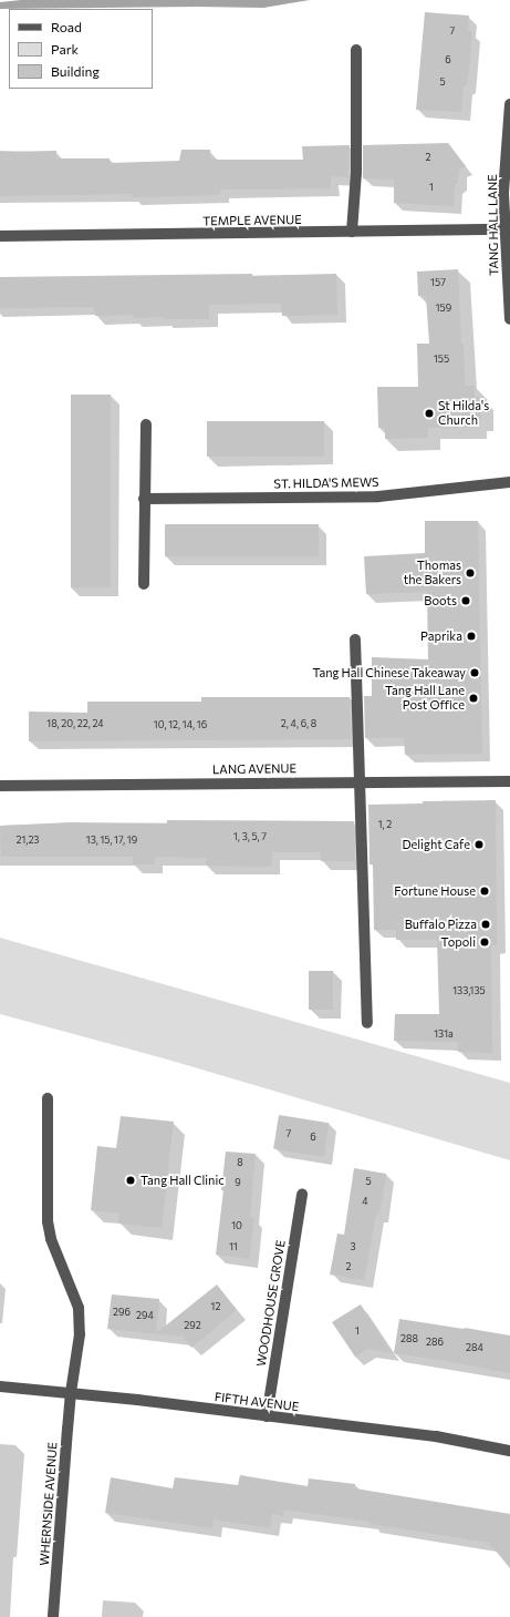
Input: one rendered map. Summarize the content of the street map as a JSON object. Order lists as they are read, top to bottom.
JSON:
{
  "streets": {
    "street": [
      "TEMPLE AVENUE",
      "TANG HALL LANE",
      "ST. HILDA'S MEWS",
      "LANG AVENUE",
      "WOODHOUSE GROVE",
      "FIFTH AVENUE",
      "WHERNSIDE AVENUE"
    ]
  },
  "crossings": [
    ["TEMPLE AVENUE", "TANG HALL LANE"],
    ["WOODHOUSE GROVE", "FIFTH AVENUE"],
    ["FIFTH AVENUE", "WHERNSIDE AVENUE"]
  ],
  "places": [
    "St Hilda's Church",
    "Thomas the Bakers",
    "Boots",
    "Paprika",
    "Tang Hall Chinese Takeaway",
    "Tang Hall Lane Post Office",
    "Delight Cafe",
    "Fortune House",
    "Buffalo Pizza",
    "Topoli",
    "Tang Hall Clinic"
  ],
  "house_numbers": [
    "7",
    "6",
    "5",
    "2",
    "1",
    "157",
    "159",
    "155",
    "18, 20, 22, 24",
    "2, 4, 6, 8",
    "10, 12, 14, 16",
    "1, 2",
    "1, 3, 5, 7",
    "21,23",
    "13, 15, 17, 19",
    "133,135",
    "131a",
    "7",
    "6",
    "8",
    "5",
    "9",
    "4",
    "10",
    "11",
    "3",
    "2",
    "12",
    "296",
    "294",
    "292",
    "1",
    "288",
    "286",
    "284"
  ],
  "legend": ["Road", "Park", "Building"]
}
